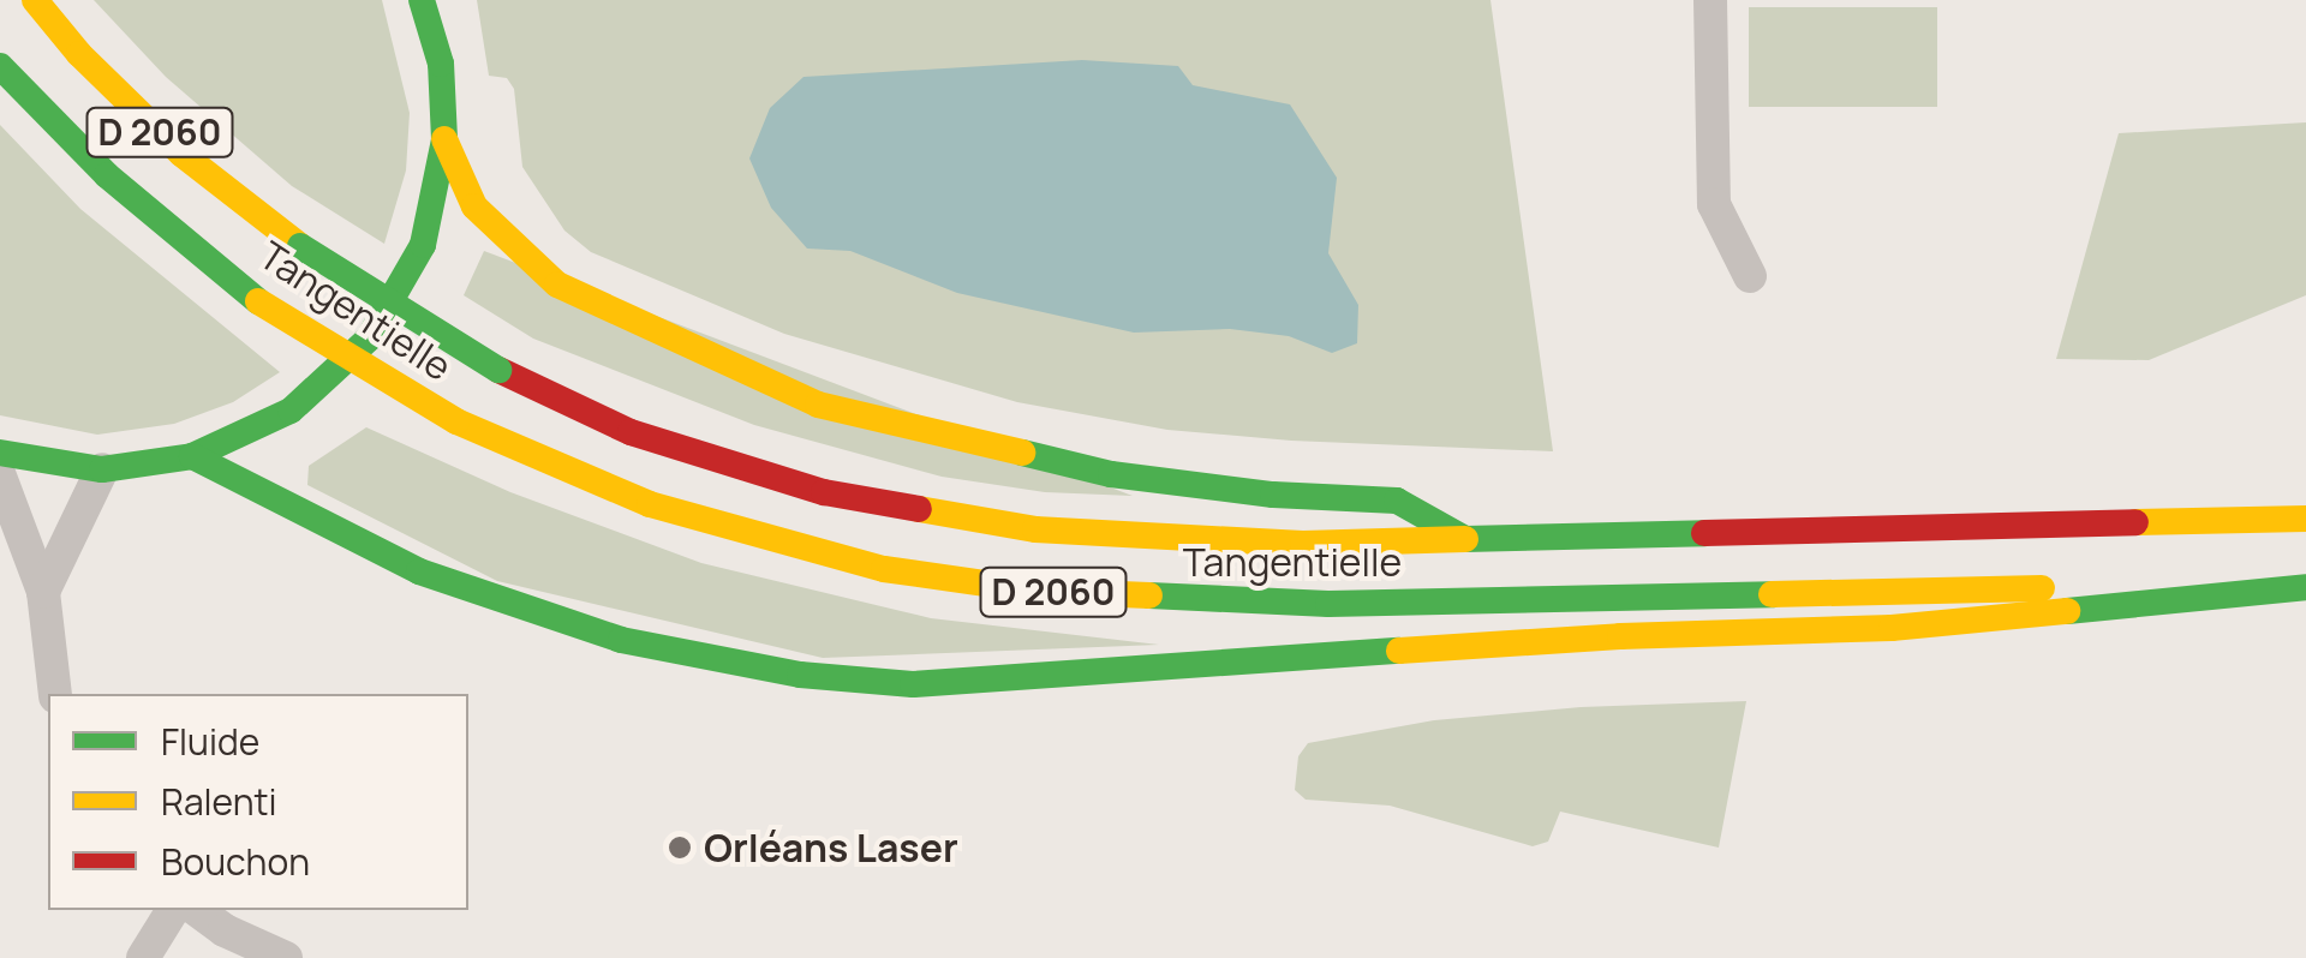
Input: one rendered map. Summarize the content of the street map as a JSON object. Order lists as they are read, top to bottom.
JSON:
{
  "streets": {
    "main road": ["D 2060", "Tangentielle"]
  },
  "places": ["Orléans Laser"],
  "legend": ["Fluide", "Ralenti", "Bouchon"]
}
